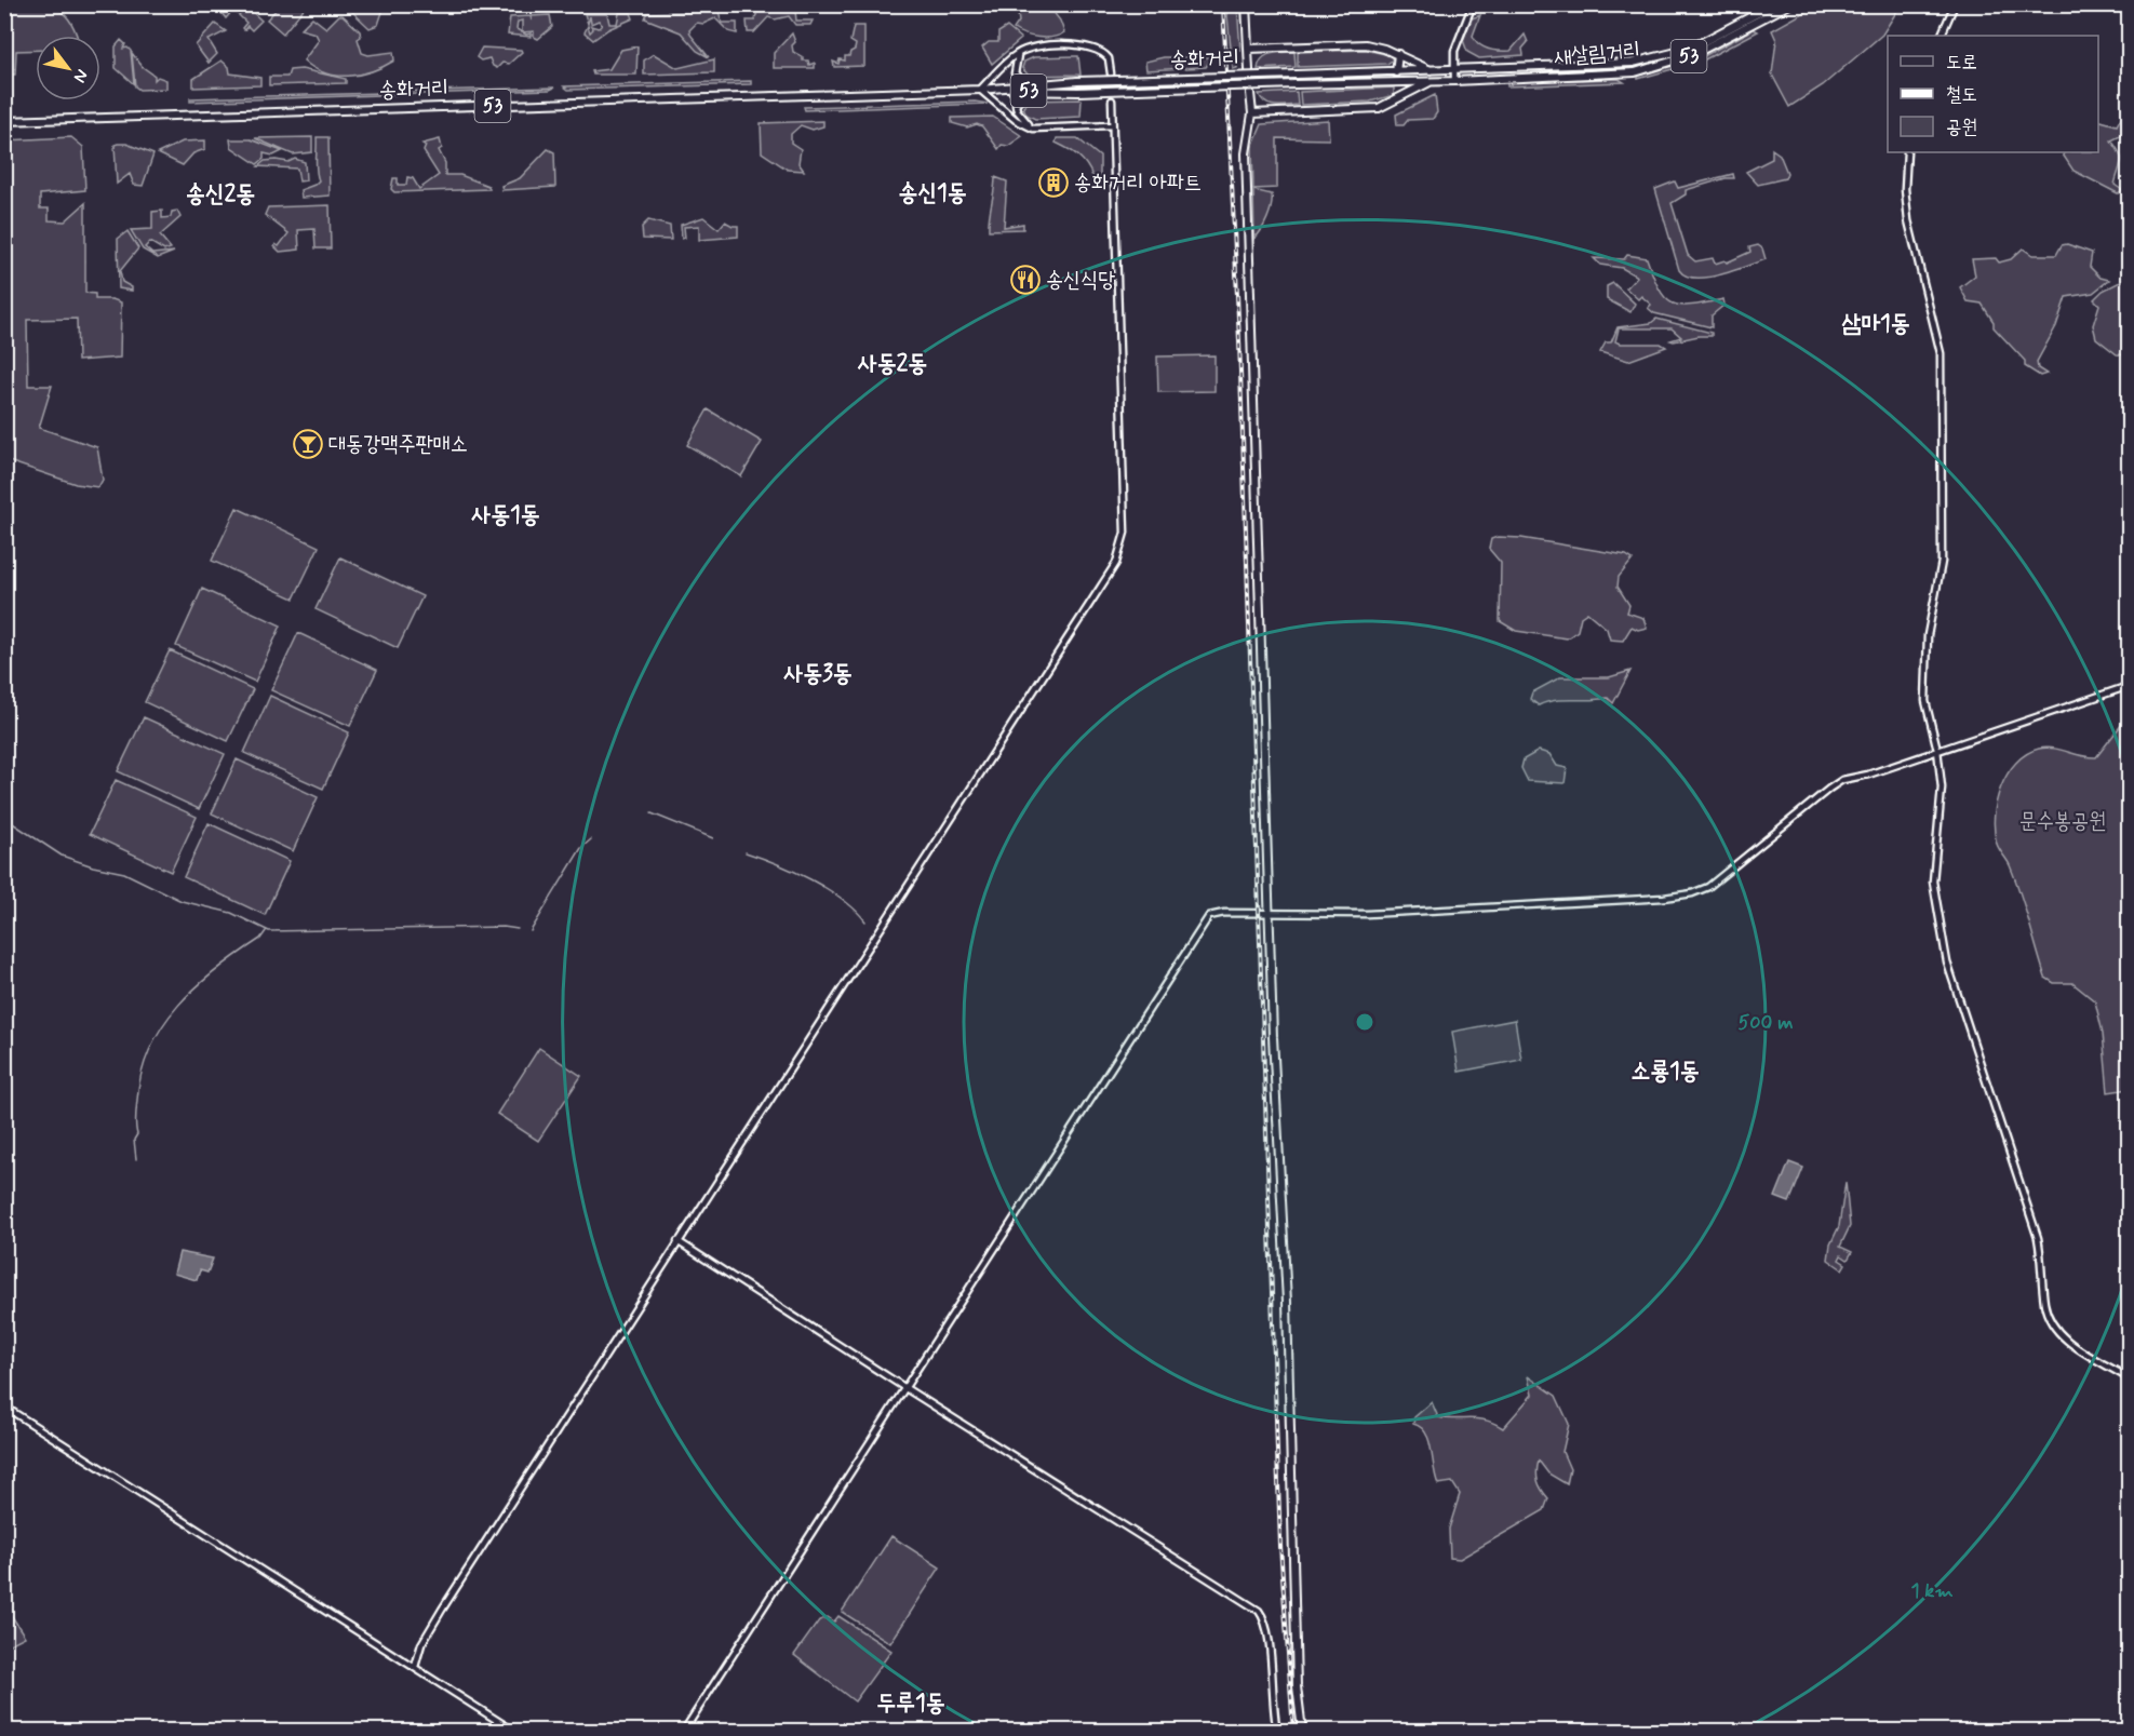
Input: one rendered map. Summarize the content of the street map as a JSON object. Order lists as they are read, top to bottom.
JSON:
{
  "streets": {
    "main road": ["새살림거리", "53", "송화거리"]
  },
  "crossings": [
    ["새살림거리", "송화거리"]
  ],
  "districts": [
    "송신1동",
    "송신2동",
    "삼마1동",
    "사동2동",
    "사동1동",
    "사동3동",
    "소룡1동",
    "두루1동"
  ],
  "parks": ["문수봉공원"],
  "places": {
    "building": ["송화거리 아파트"],
    "restaurant": ["송신식당"],
    "bar": ["대동강맥주판매소"]
  },
  "legend": ["도로", "철도", "공원"],
  "north": "bottom right",
  "rings": ["500 m", "1 km"]
}
